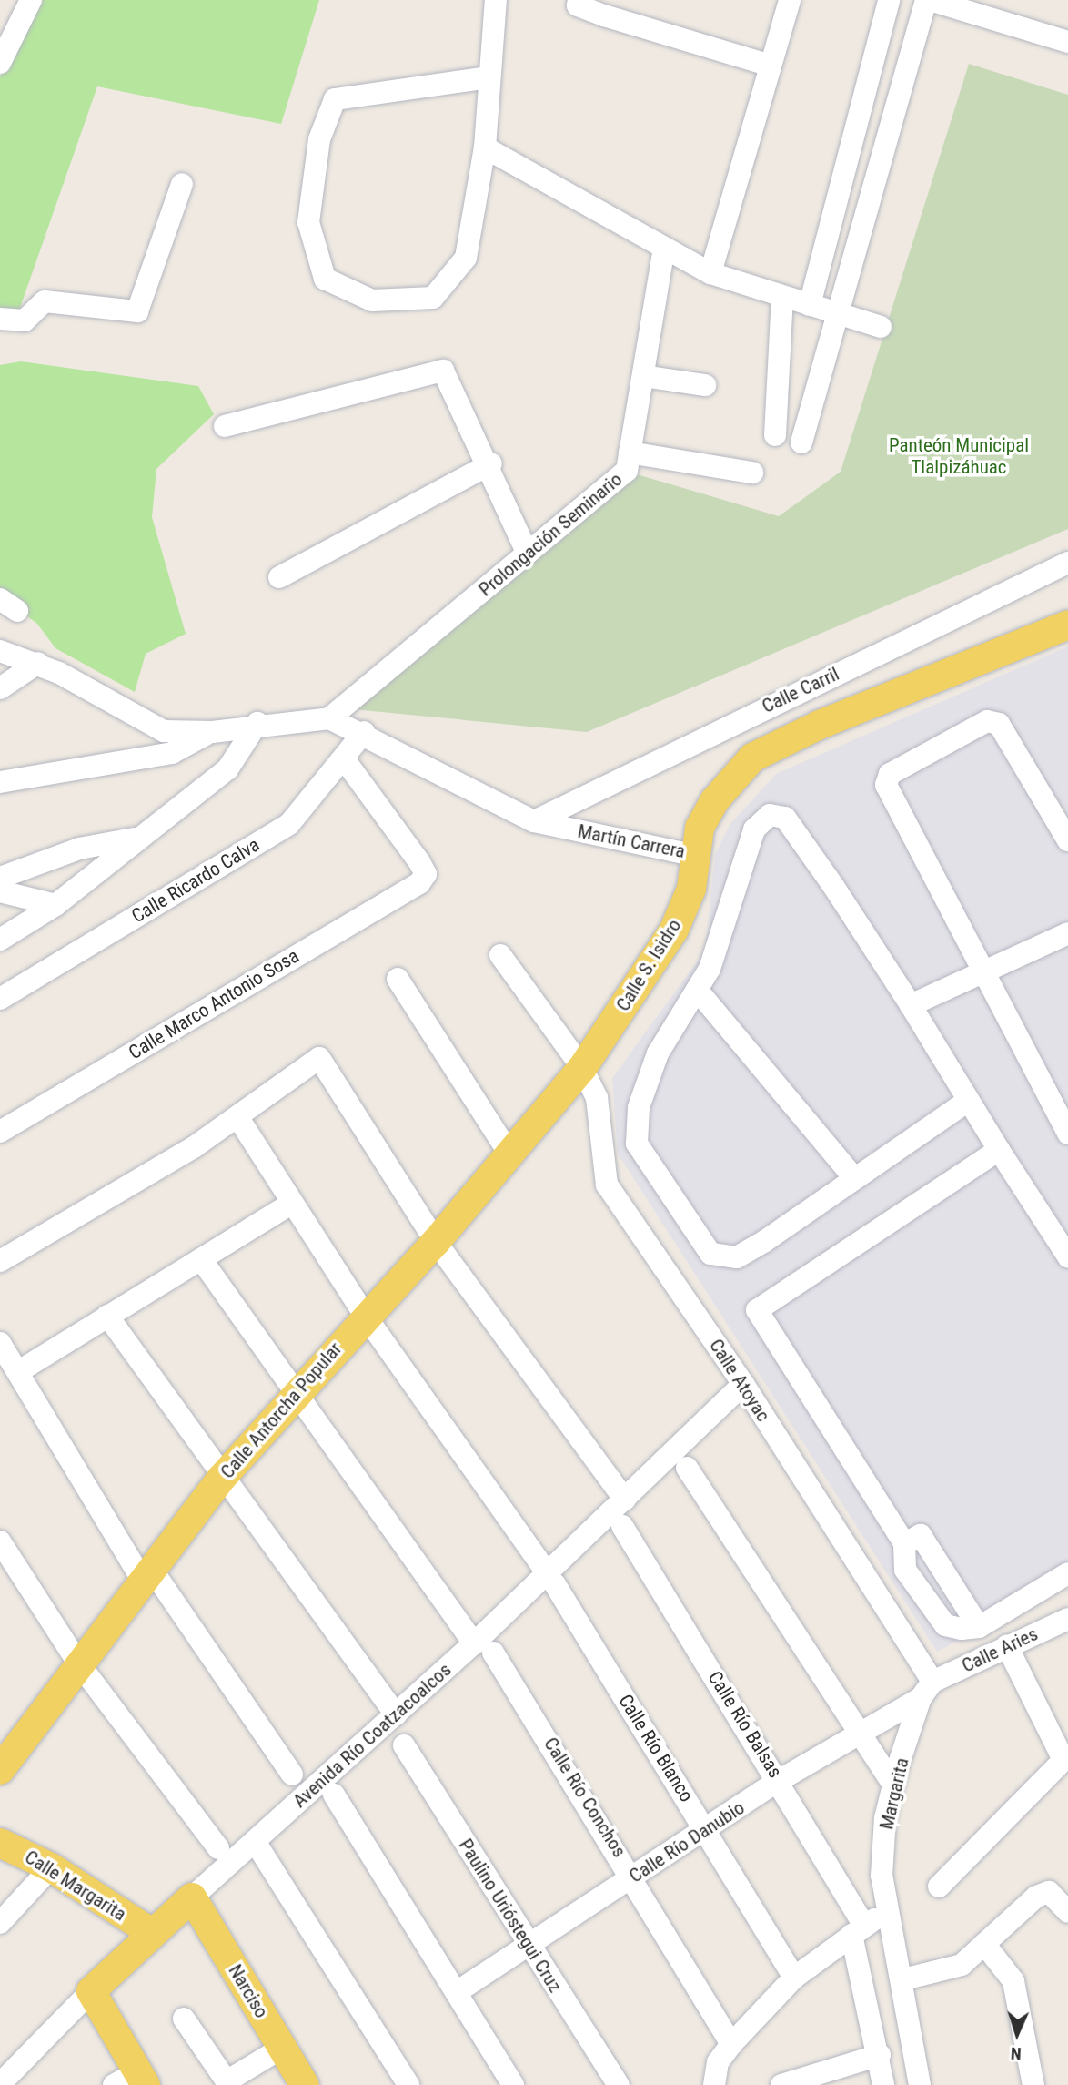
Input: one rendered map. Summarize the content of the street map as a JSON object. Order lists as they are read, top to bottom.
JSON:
{
  "streets": {
    "main road": [
      "Martín Carrera",
      "Calle S. Isidro",
      "Calle Antorcha Popular",
      "Avenida Río Coatzacoalcos",
      "Calle Margarita",
      "Narciso"
    ],
    "street": [
      "Prolongación Seminario",
      "Calle Carril",
      "Calle Ricardo Calva",
      "Calle Marco Antonio Sosa",
      "Calle Atoyac",
      "Calle Aries",
      "Calle Río Balsas",
      "Calle Río Blanco",
      "Margarita",
      "Calle Río Conchos",
      "Calle Río Danubio",
      "Paulino Urióstegui Cruz"
    ]
  },
  "crossings": [
    ["Prolongación Seminario", "Martín Carrera"],
    ["Calle Carril", "Martín Carrera"],
    ["Martín Carrera", "Calle Ricardo Calva"],
    ["Martín Carrera", "Calle S. Isidro"],
    ["Calle Ricardo Calva", "Calle Marco Antonio Sosa"],
    ["Calle S. Isidro", "Calle Atoyac"],
    ["Calle S. Isidro", "Calle Antorcha Popular"],
    ["Calle Atoyac", "Calle Antorcha Popular"],
    ["Calle Atoyac", "Calle Aries"],
    ["Calle Atoyac", "Avenida Río Coatzacoalcos"],
    ["Calle Atoyac", "Margarita"],
    ["Calle Atoyac", "Calle Río Danubio"],
    ["Calle Antorcha Popular", "Calle Río Blanco"],
    ["Calle Antorcha Popular", "Calle Río Conchos"],
    ["Calle Aries", "Margarita"],
    ["Calle Aries", "Calle Río Danubio"],
    ["Calle Río Balsas", "Calle Río Danubio"],
    ["Avenida Río Coatzacoalcos", "Calle Río Blanco"],
    ["Avenida Río Coatzacoalcos", "Calle Río Conchos"],
    ["Avenida Río Coatzacoalcos", "Calle Margarita"],
    ["Avenida Río Coatzacoalcos", "Narciso"],
    ["Calle Río Blanco", "Calle Río Danubio"],
    ["Margarita", "Calle Río Danubio"],
    ["Calle Río Conchos", "Calle Río Danubio"],
    ["Calle Río Danubio", "Paulino Urióstegui Cruz"]
  ],
  "parks": ["Panteón Municipal Tlalpizáhuac"],
  "north": "bottom"
}
